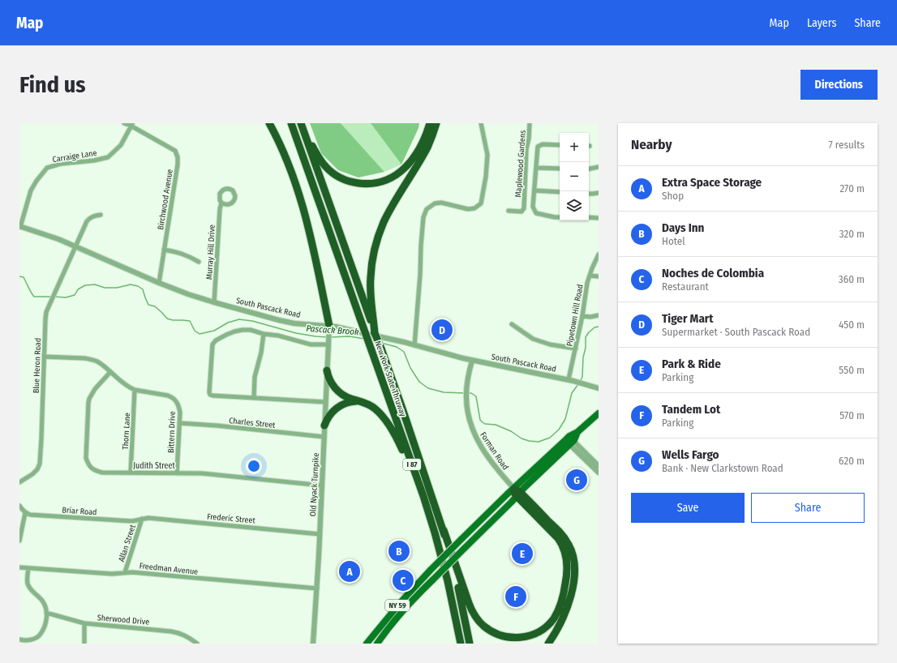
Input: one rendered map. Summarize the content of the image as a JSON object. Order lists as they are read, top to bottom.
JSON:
{
  "streets": {
    "highway": ["New York State Thruway", "I 87"],
    "main road": ["NY 59"],
    "street": [
      "Carraige Lane",
      "Maplewood Gardens",
      "Birchwood Avenue",
      "Murray Hill Drive",
      "South Pascack Road",
      "Pipetown Hill Road",
      "Blue Heron Road",
      "Charles Street",
      "Thorn Lane",
      "Bittern Drive",
      "Forman Road",
      "Judith Street",
      "Old Nyack Turnpike",
      "Briar Road",
      "Frederic Street",
      "Allan Street",
      "Freedman Avenue",
      "Sherwood Drive"
    ]
  },
  "crossings": [
    ["Carraige Lane", "Birchwood Avenue"],
    ["Carraige Lane", "South Pascack Road"],
    ["Birchwood Avenue", "South Pascack Road"],
    ["Murray Hill Drive", "South Pascack Road"],
    ["South Pascack Road", "Pipetown Hill Road"],
    ["South Pascack Road", "Blue Heron Road"],
    ["South Pascack Road", "Forman Road"],
    ["South Pascack Road", "Old Nyack Turnpike"],
    ["Blue Heron Road", "Bittern Drive"],
    ["Charles Street", "Bittern Drive"],
    ["Charles Street", "Old Nyack Turnpike"],
    ["Thorn Lane", "Bittern Drive"],
    ["Thorn Lane", "Judith Street"],
    ["Bittern Drive", "Judith Street"],
    ["Forman Road", "NY 59"],
    ["Judith Street", "Old Nyack Turnpike"],
    ["Old Nyack Turnpike", "Frederic Street"],
    ["Old Nyack Turnpike", "Freedman Avenue"],
    ["Briar Road", "Frederic Street"],
    ["Briar Road", "Allan Street"],
    ["Frederic Street", "Allan Street"],
    ["Allan Street", "Freedman Avenue"]
  ],
  "water": ["Pascack Brook"],
  "page": {
    "header": "Map",
    "nav": ["Map", "Layers", "Share"],
    "buttons": [
      "Directions",
      ["Save", "Share"]
    ],
    "title": "Find us",
    "heading": ["Nearby", "7 results"],
    "map_buttons": ["+", "−"],
    "list": [
      {
        "mark": "A",
        "name": "Extra Space Storage",
        "note": "Shop",
        "value": "270 m"
      },
      {
        "mark": "B",
        "name": "Days Inn",
        "note": "Hotel",
        "value": "320 m"
      },
      {
        "mark": "C",
        "name": "Noches de Colombia",
        "note": "Restaurant",
        "value": "360 m"
      },
      {
        "mark": "D",
        "name": "Tiger Mart",
        "note": "Supermarket · South Pascack Road",
        "value": "450 m"
      },
      {
        "mark": "E",
        "name": "Park & Ride",
        "note": "Parking",
        "value": "550 m"
      },
      {
        "mark": "F",
        "name": "Tandem Lot",
        "note": "Parking",
        "value": "570 m"
      },
      {
        "mark": "G",
        "name": "Wells Fargo",
        "note": "Bank · New Clarkstown Road",
        "value": "620 m"
      }
    ],
    "pins": [
      "D",
      "G",
      "B",
      "E",
      "A",
      "C",
      "F"
    ]
  }
}
